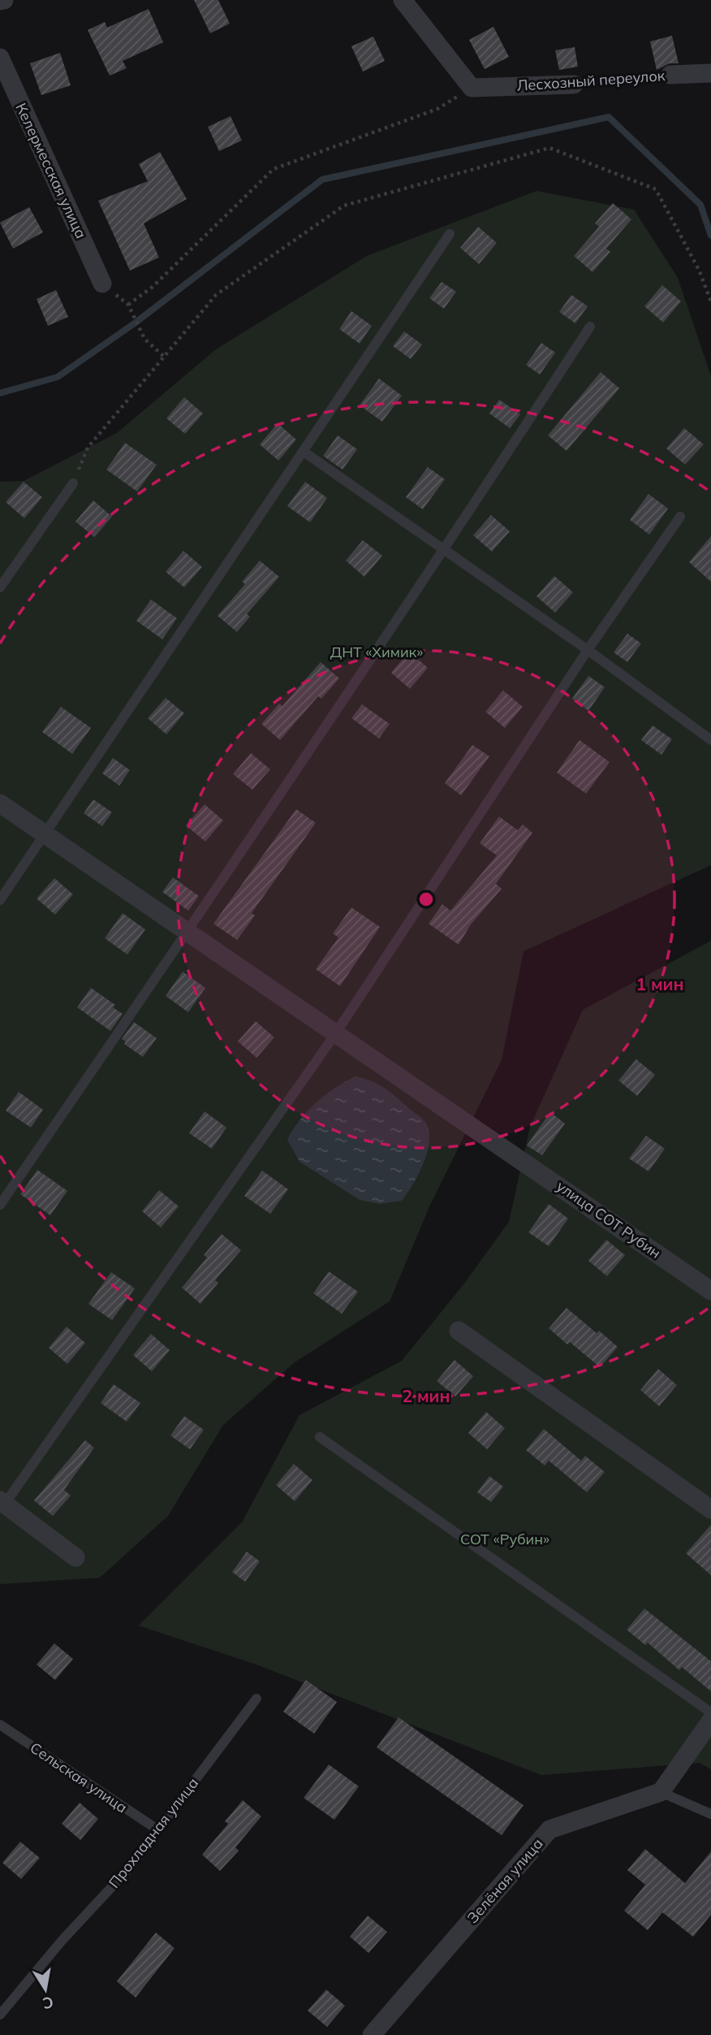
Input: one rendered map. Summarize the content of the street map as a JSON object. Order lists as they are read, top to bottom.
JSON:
{
  "streets": {
    "street": [
      "Лесхозный переулок",
      "Келермесская улица",
      "улица СОТ Рубин",
      "Зелёная улица"
    ],
    "lane": ["Сельская улица", "Прохладная улица"]
  },
  "crossings": [
    ["Сельская улица", "Прохладная улица"]
  ],
  "parks": ["ДНТ «Химик»", "СОТ «Рубин»"],
  "north": "bottom",
  "rings": ["1 мин", "2 мин"]
}
